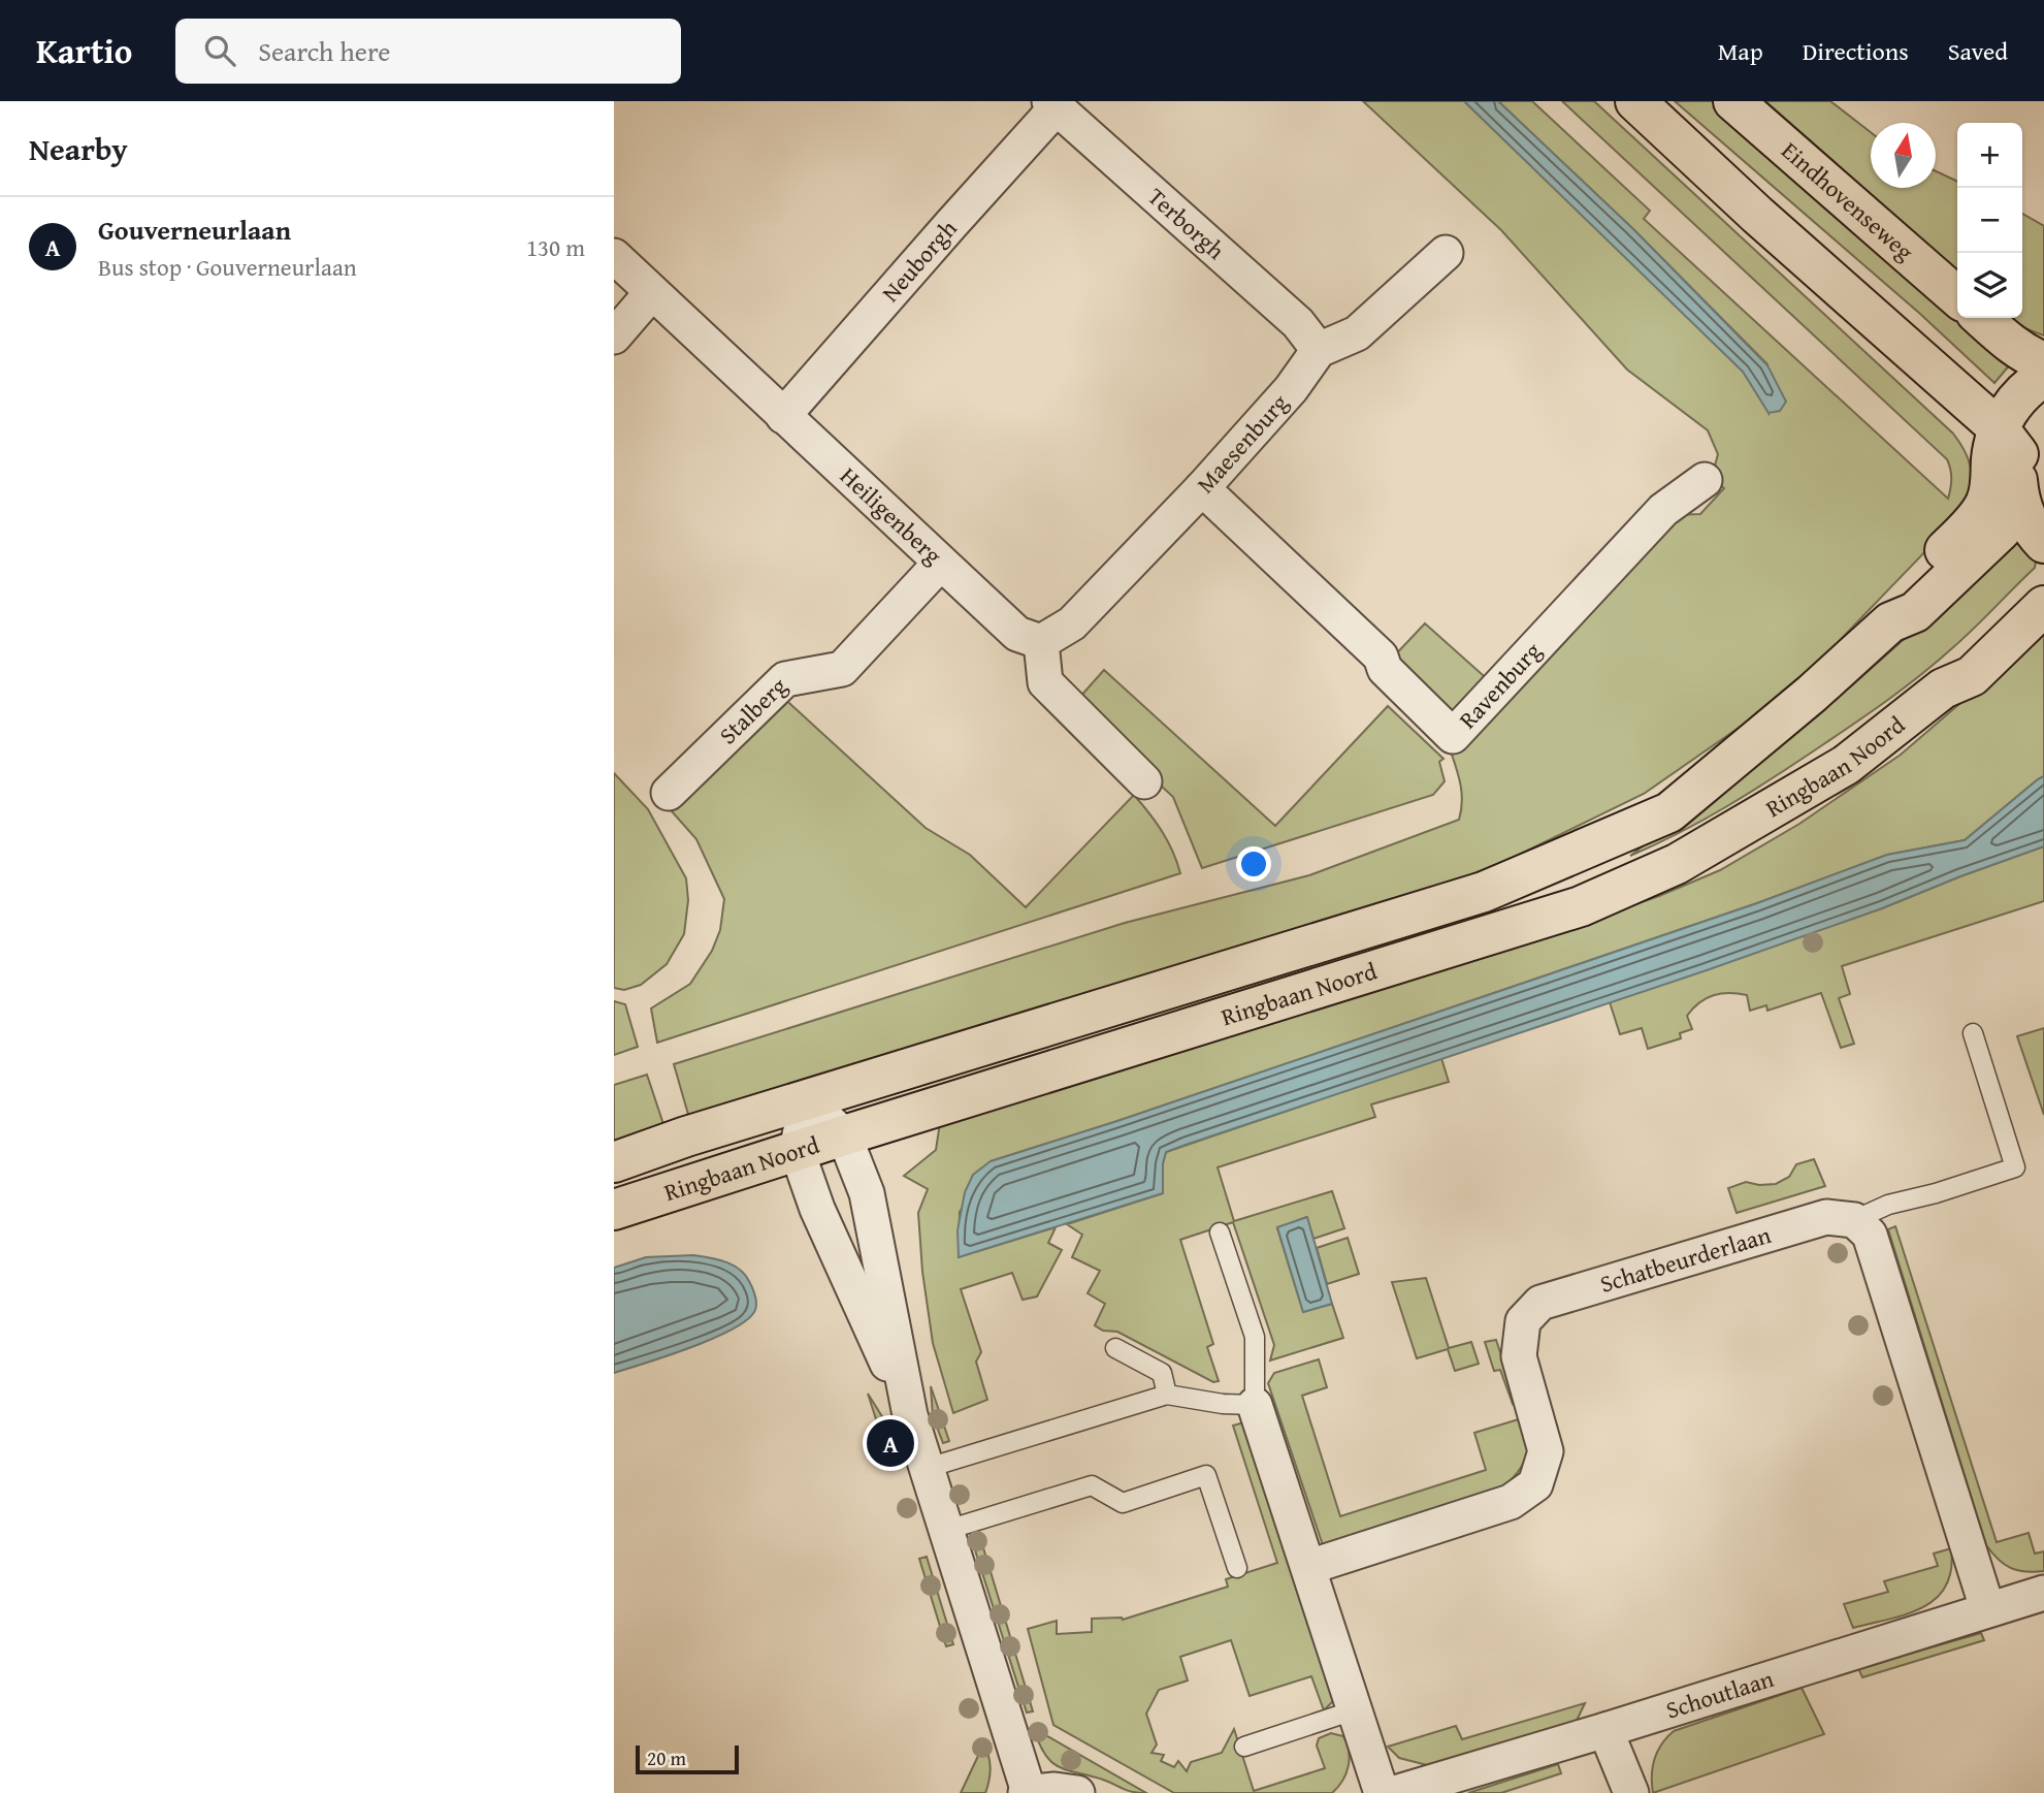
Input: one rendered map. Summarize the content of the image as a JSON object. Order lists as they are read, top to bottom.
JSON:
{
  "streets": {
    "main road": ["Eindhovenseweg", "Ringbaan Noord"],
    "street": [
      "Terborgh",
      "Neuborgh",
      "Maesenburg",
      "Heiligenberg",
      "Ravenburg",
      "Stalberg",
      "Schatbeurderlaan",
      "Schoutlaan"
    ]
  },
  "crossings": [
    ["Terborgh", "Neuborgh"],
    ["Terborgh", "Maesenburg"],
    ["Neuborgh", "Heiligenberg"],
    ["Maesenburg", "Heiligenberg"],
    ["Maesenburg", "Ravenburg"],
    ["Heiligenberg", "Stalberg"]
  ],
  "scale_bar": "20 m",
  "north": "top",
  "page": {
    "header": "Kartio",
    "search": "Search here",
    "nav": ["Map", "Directions", "Saved"],
    "heading": "Nearby",
    "map_buttons": ["+", "−"],
    "list": [
      {
        "mark": "A",
        "name": "Gouverneurlaan",
        "note": "Bus stop · Gouverneurlaan",
        "value": "130 m"
      }
    ],
    "pins": "A",
    "scale": "20 m"
  }
}
